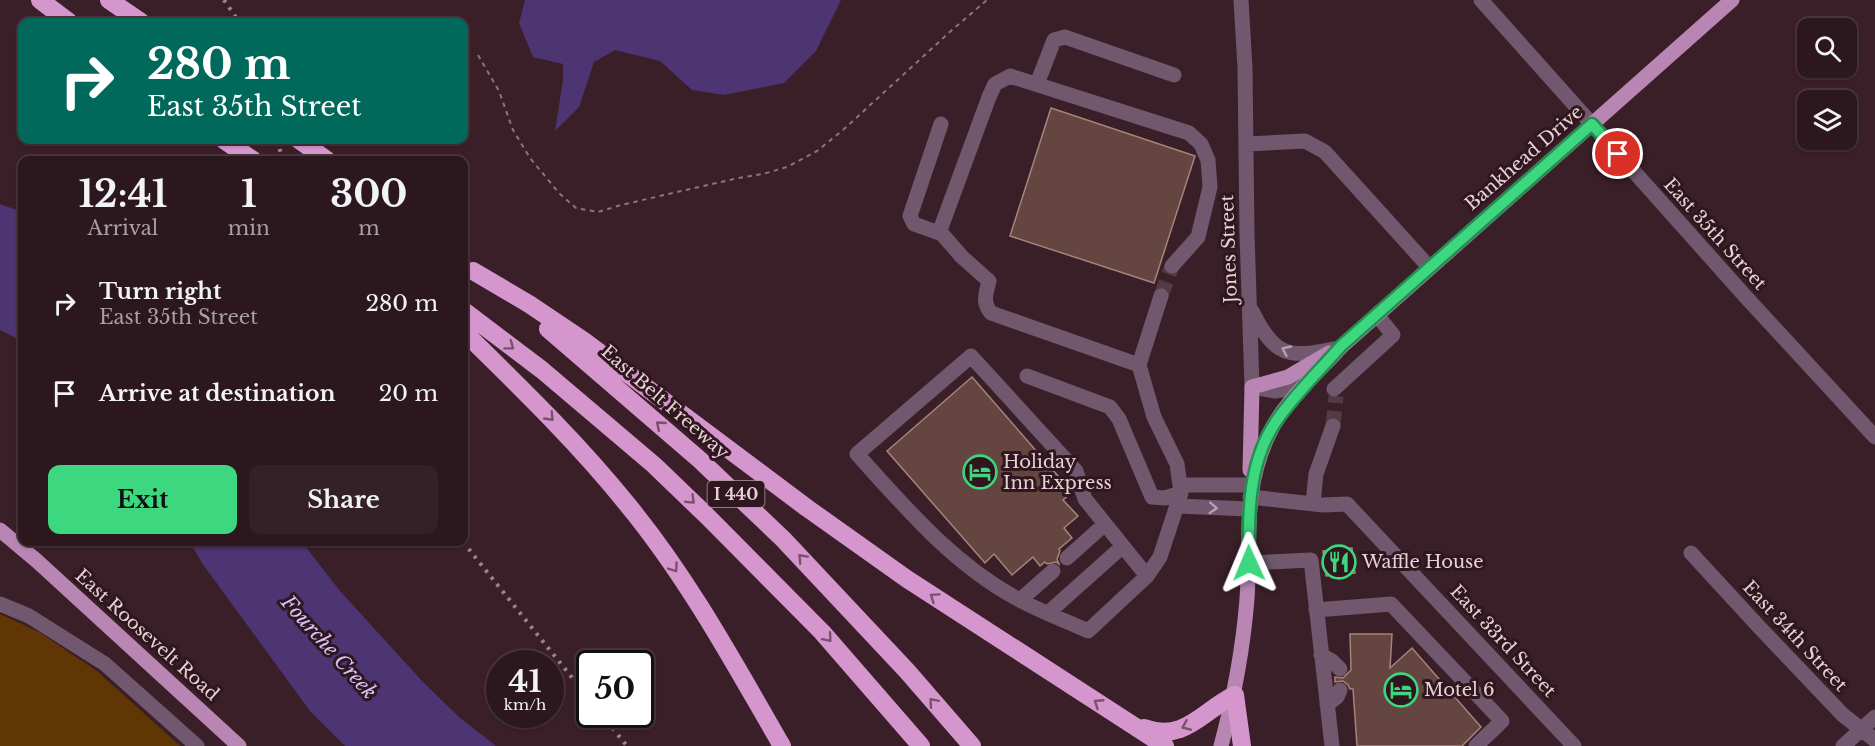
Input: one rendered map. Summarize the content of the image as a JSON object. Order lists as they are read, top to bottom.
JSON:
{
  "streets": {
    "highway": ["East Belt Freeway", "I 440"],
    "main road": ["Bankhead Drive", "Jones Street", "East Roosevelt Road"],
    "street": ["East 35th Street", "East 34th Street", "East 33rd Street"]
  },
  "crossings": [
    ["Bankhead Drive", "East 35th Street"],
    ["Bankhead Drive", "Jones Street"],
    ["Bankhead Drive", "East 33rd Street"],
    ["Jones Street", "East 33rd Street"]
  ],
  "water": ["Fourche Creek"],
  "places": {
    "hotel": ["Holiday Inn Express", "Motel 6"],
    "restaurant": ["Waffle House"]
  },
  "page": {
    "turn": ["280 m", "East 35th Street"],
    "eta": [
      "12:41",
      "Arrival",
      "1",
      "min",
      "300",
      "m"
    ],
    "list": [
      {
        "name": "Turn right",
        "note": "East 35th Street",
        "value": "280 m"
      },
      {
        "name": "Arrive at destination",
        "value": "20 m"
      }
    ],
    "buttons": ["Exit", "Share"],
    "speed": "41 km/h",
    "limit": "50"
  }
}
